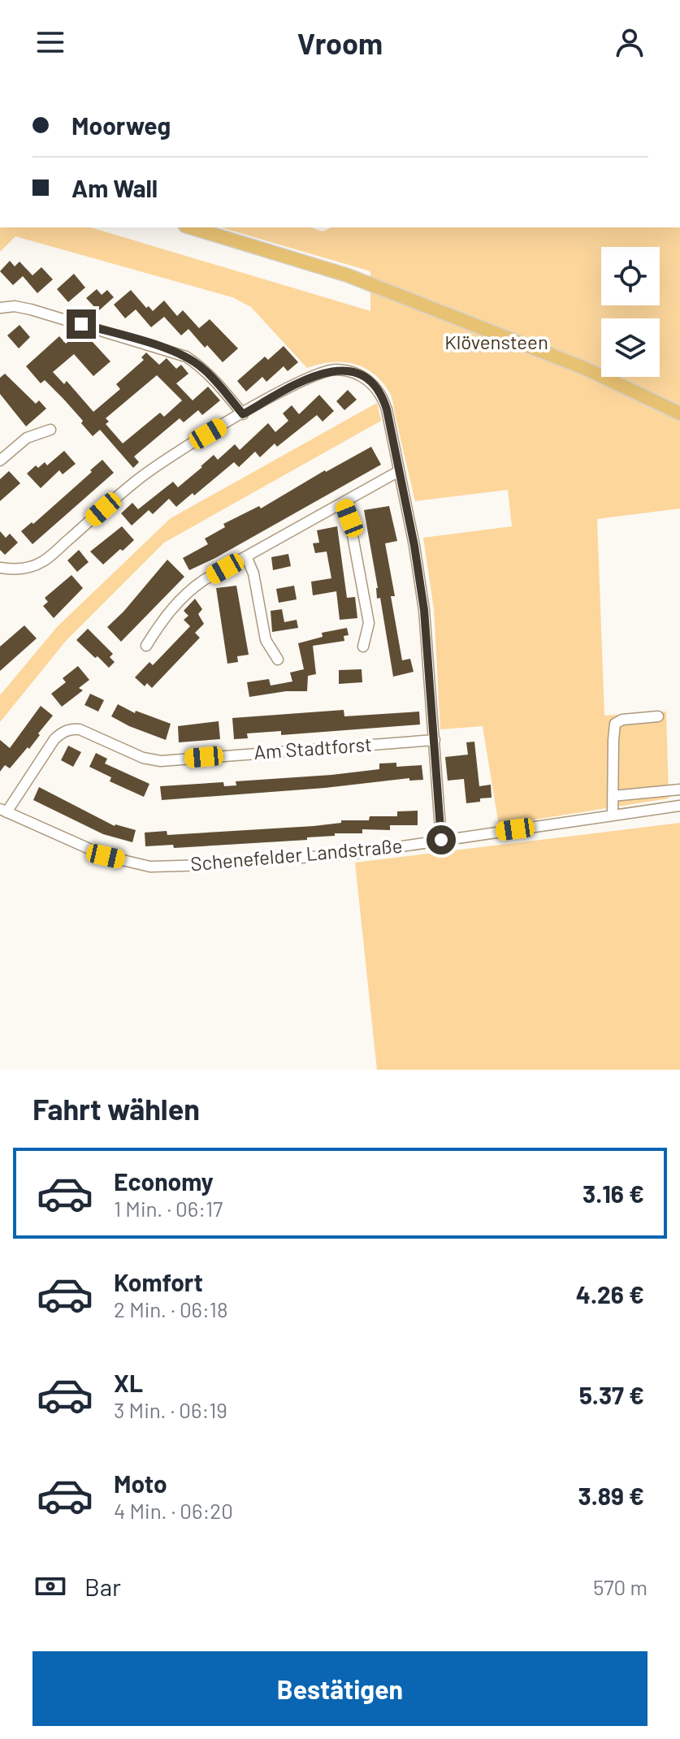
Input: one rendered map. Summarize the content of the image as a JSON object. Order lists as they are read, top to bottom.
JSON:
{
  "streets": {
    "street": ["Am Stadtforst", "Schenefelder Landstraße"]
  },
  "crossings": [
    ["Am Stadtforst", "Schenefelder Landstraße"]
  ],
  "parks": ["Klövensteen"],
  "page": {
    "header": "Vroom",
    "banner": ["Moorweg", "Am Wall"],
    "heading": "Fahrt wählen",
    "list": [
      {
        "name": "Economy",
        "note": "1 Min. · 06:17",
        "value": "3.16 €"
      },
      {
        "name": "Komfort",
        "note": "2 Min. · 06:18",
        "value": "4.26 €"
      },
      {
        "name": "XL",
        "note": "3 Min. · 06:19",
        "value": "5.37 €"
      },
      {
        "name": "Moto",
        "note": "4 Min. · 06:20",
        "value": "3.89 €"
      }
    ],
    "pay": ["Bar", "570 m"],
    "buttons": "Bestätigen"
  }
}
